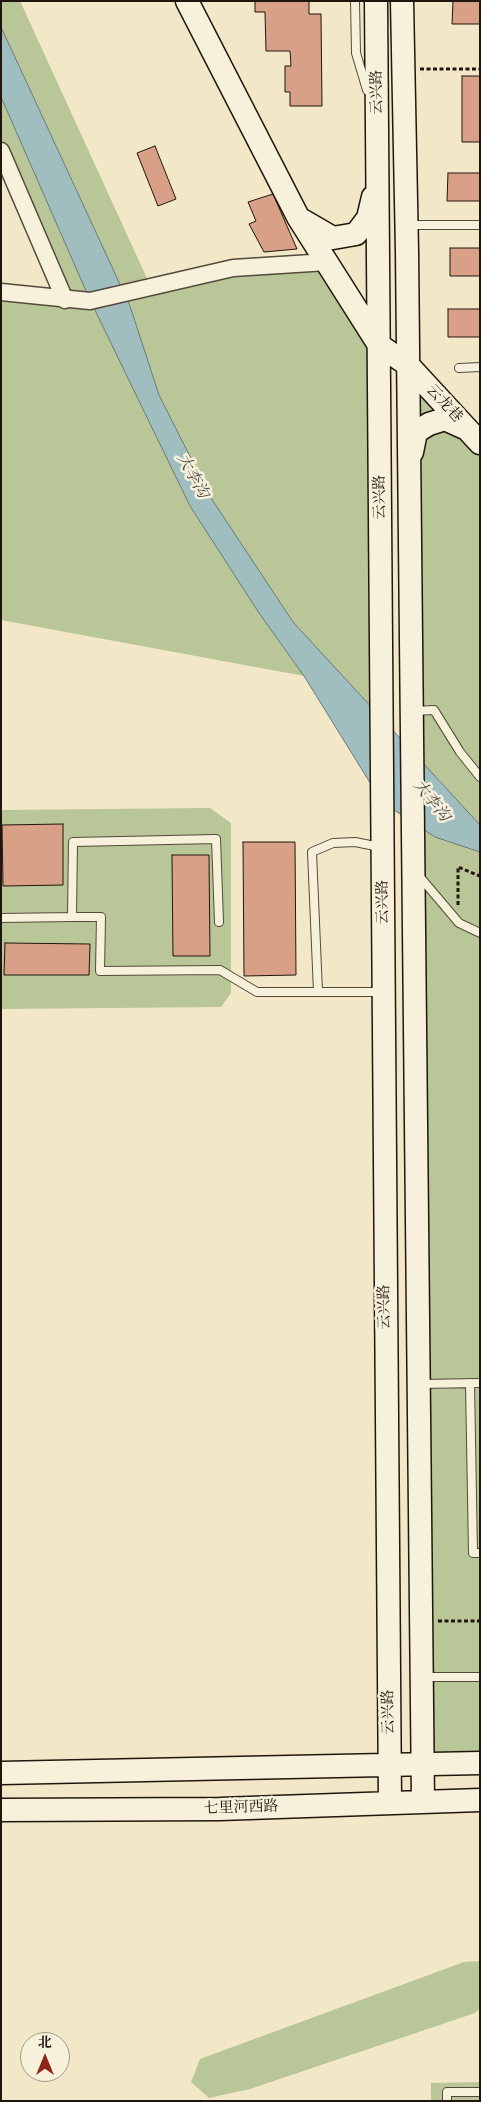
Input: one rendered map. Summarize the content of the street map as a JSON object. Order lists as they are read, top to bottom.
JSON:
{
  "streets": {
    "street": ["云兴路", "云龙巷", "七里河西路"]
  },
  "crossings": [
    ["云兴路", "云龙巷"],
    ["云兴路", "七里河西路"]
  ],
  "water": ["大李沟"],
  "north": "top"
}
